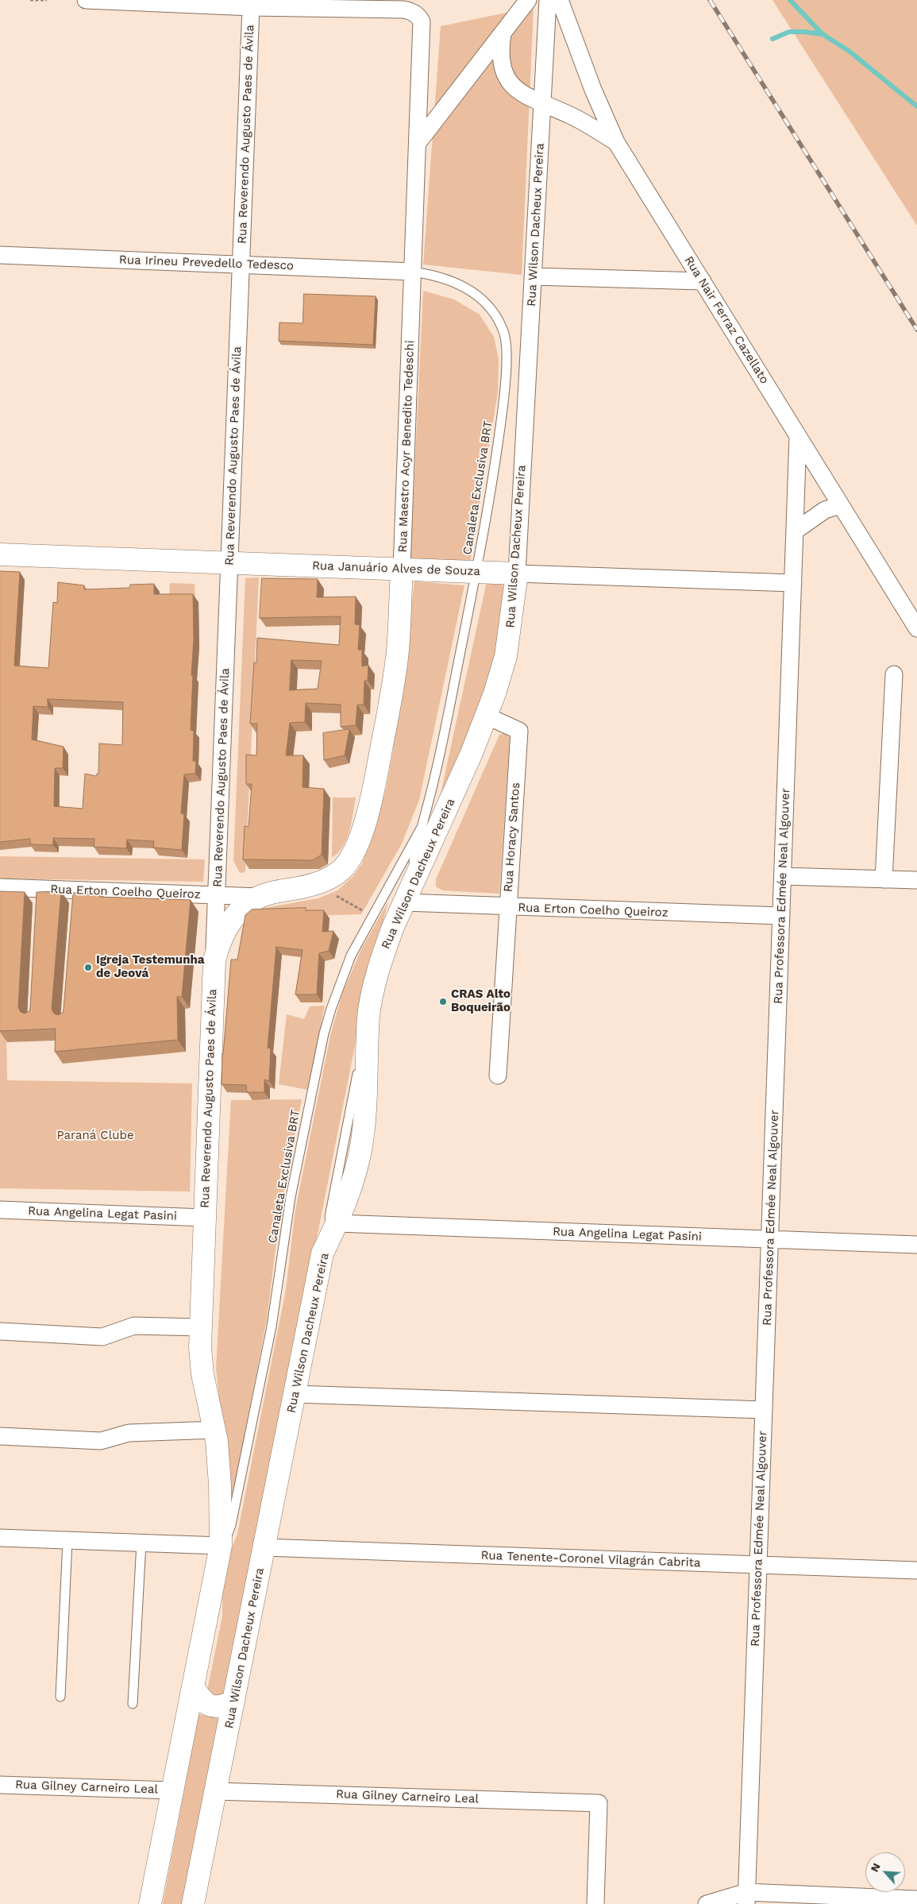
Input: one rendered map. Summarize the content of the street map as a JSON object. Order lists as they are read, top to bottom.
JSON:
{
  "streets": {
    "main road": [
      "Rua Reverendo Augusto Paes de Ávila",
      "Rua Wilson Dacheux Pereira",
      "Rua Maestro Acyr Benedito Tedeschi",
      "Rua Januário Alves de Souza",
      "Rua Erton Coelho Queiroz"
    ],
    "street": [
      "Rua Irineu Prevedello Tedesco",
      "Rua Nair Ferraz Cazellato",
      "Rua Horacy Santos",
      "Rua Professora Edmée Neal Algouver",
      "Rua Angelina Legat Pasini",
      "Rua Tenente-Coronel Vilagrán Cabrita",
      "Rua Gilney Carneiro Leal"
    ],
    "lane": ["Canaleta Exclusiva BRT"]
  },
  "crossings": [
    ["Rua Reverendo Augusto Paes de Ávila", "Rua Irineu Prevedello Tedesco"],
    ["Rua Reverendo Augusto Paes de Ávila", "Rua Maestro Acyr Benedito Tedeschi"],
    ["Rua Reverendo Augusto Paes de Ávila", "Canaleta Exclusiva BRT"],
    ["Rua Reverendo Augusto Paes de Ávila", "Rua Januário Alves de Souza"],
    ["Rua Reverendo Augusto Paes de Ávila", "Rua Erton Coelho Queiroz"],
    ["Rua Reverendo Augusto Paes de Ávila", "Rua Angelina Legat Pasini"],
    ["Rua Wilson Dacheux Pereira", "Canaleta Exclusiva BRT"],
    ["Rua Wilson Dacheux Pereira", "Rua Januário Alves de Souza"],
    ["Rua Wilson Dacheux Pereira", "Rua Horacy Santos"],
    ["Rua Wilson Dacheux Pereira", "Rua Erton Coelho Queiroz"],
    ["Rua Wilson Dacheux Pereira", "Rua Angelina Legat Pasini"],
    ["Rua Wilson Dacheux Pereira", "Rua Tenente-Coronel Vilagrán Cabrita"],
    ["Rua Wilson Dacheux Pereira", "Rua Gilney Carneiro Leal"],
    ["Rua Irineu Prevedello Tedesco", "Rua Maestro Acyr Benedito Tedeschi"],
    ["Rua Irineu Prevedello Tedesco", "Canaleta Exclusiva BRT"],
    ["Rua Nair Ferraz Cazellato", "Rua Professora Edmée Neal Algouver"],
    ["Rua Maestro Acyr Benedito Tedeschi", "Canaleta Exclusiva BRT"],
    ["Rua Maestro Acyr Benedito Tedeschi", "Rua Januário Alves de Souza"],
    ["Rua Maestro Acyr Benedito Tedeschi", "Rua Erton Coelho Queiroz"],
    ["Canaleta Exclusiva BRT", "Rua Januário Alves de Souza"],
    ["Canaleta Exclusiva BRT", "Rua Erton Coelho Queiroz"],
    ["Rua Januário Alves de Souza", "Rua Professora Edmée Neal Algouver"],
    ["Rua Horacy Santos", "Rua Erton Coelho Queiroz"],
    ["Rua Erton Coelho Queiroz", "Rua Professora Edmée Neal Algouver"],
    ["Rua Professora Edmée Neal Algouver", "Rua Angelina Legat Pasini"],
    ["Rua Professora Edmée Neal Algouver", "Rua Tenente-Coronel Vilagrán Cabrita"]
  ],
  "parks": ["Paraná Clube"],
  "places": ["Igreja Testemunha de Jeová", "CRAS Alto Boqueirão"],
  "north": "top left"
}
